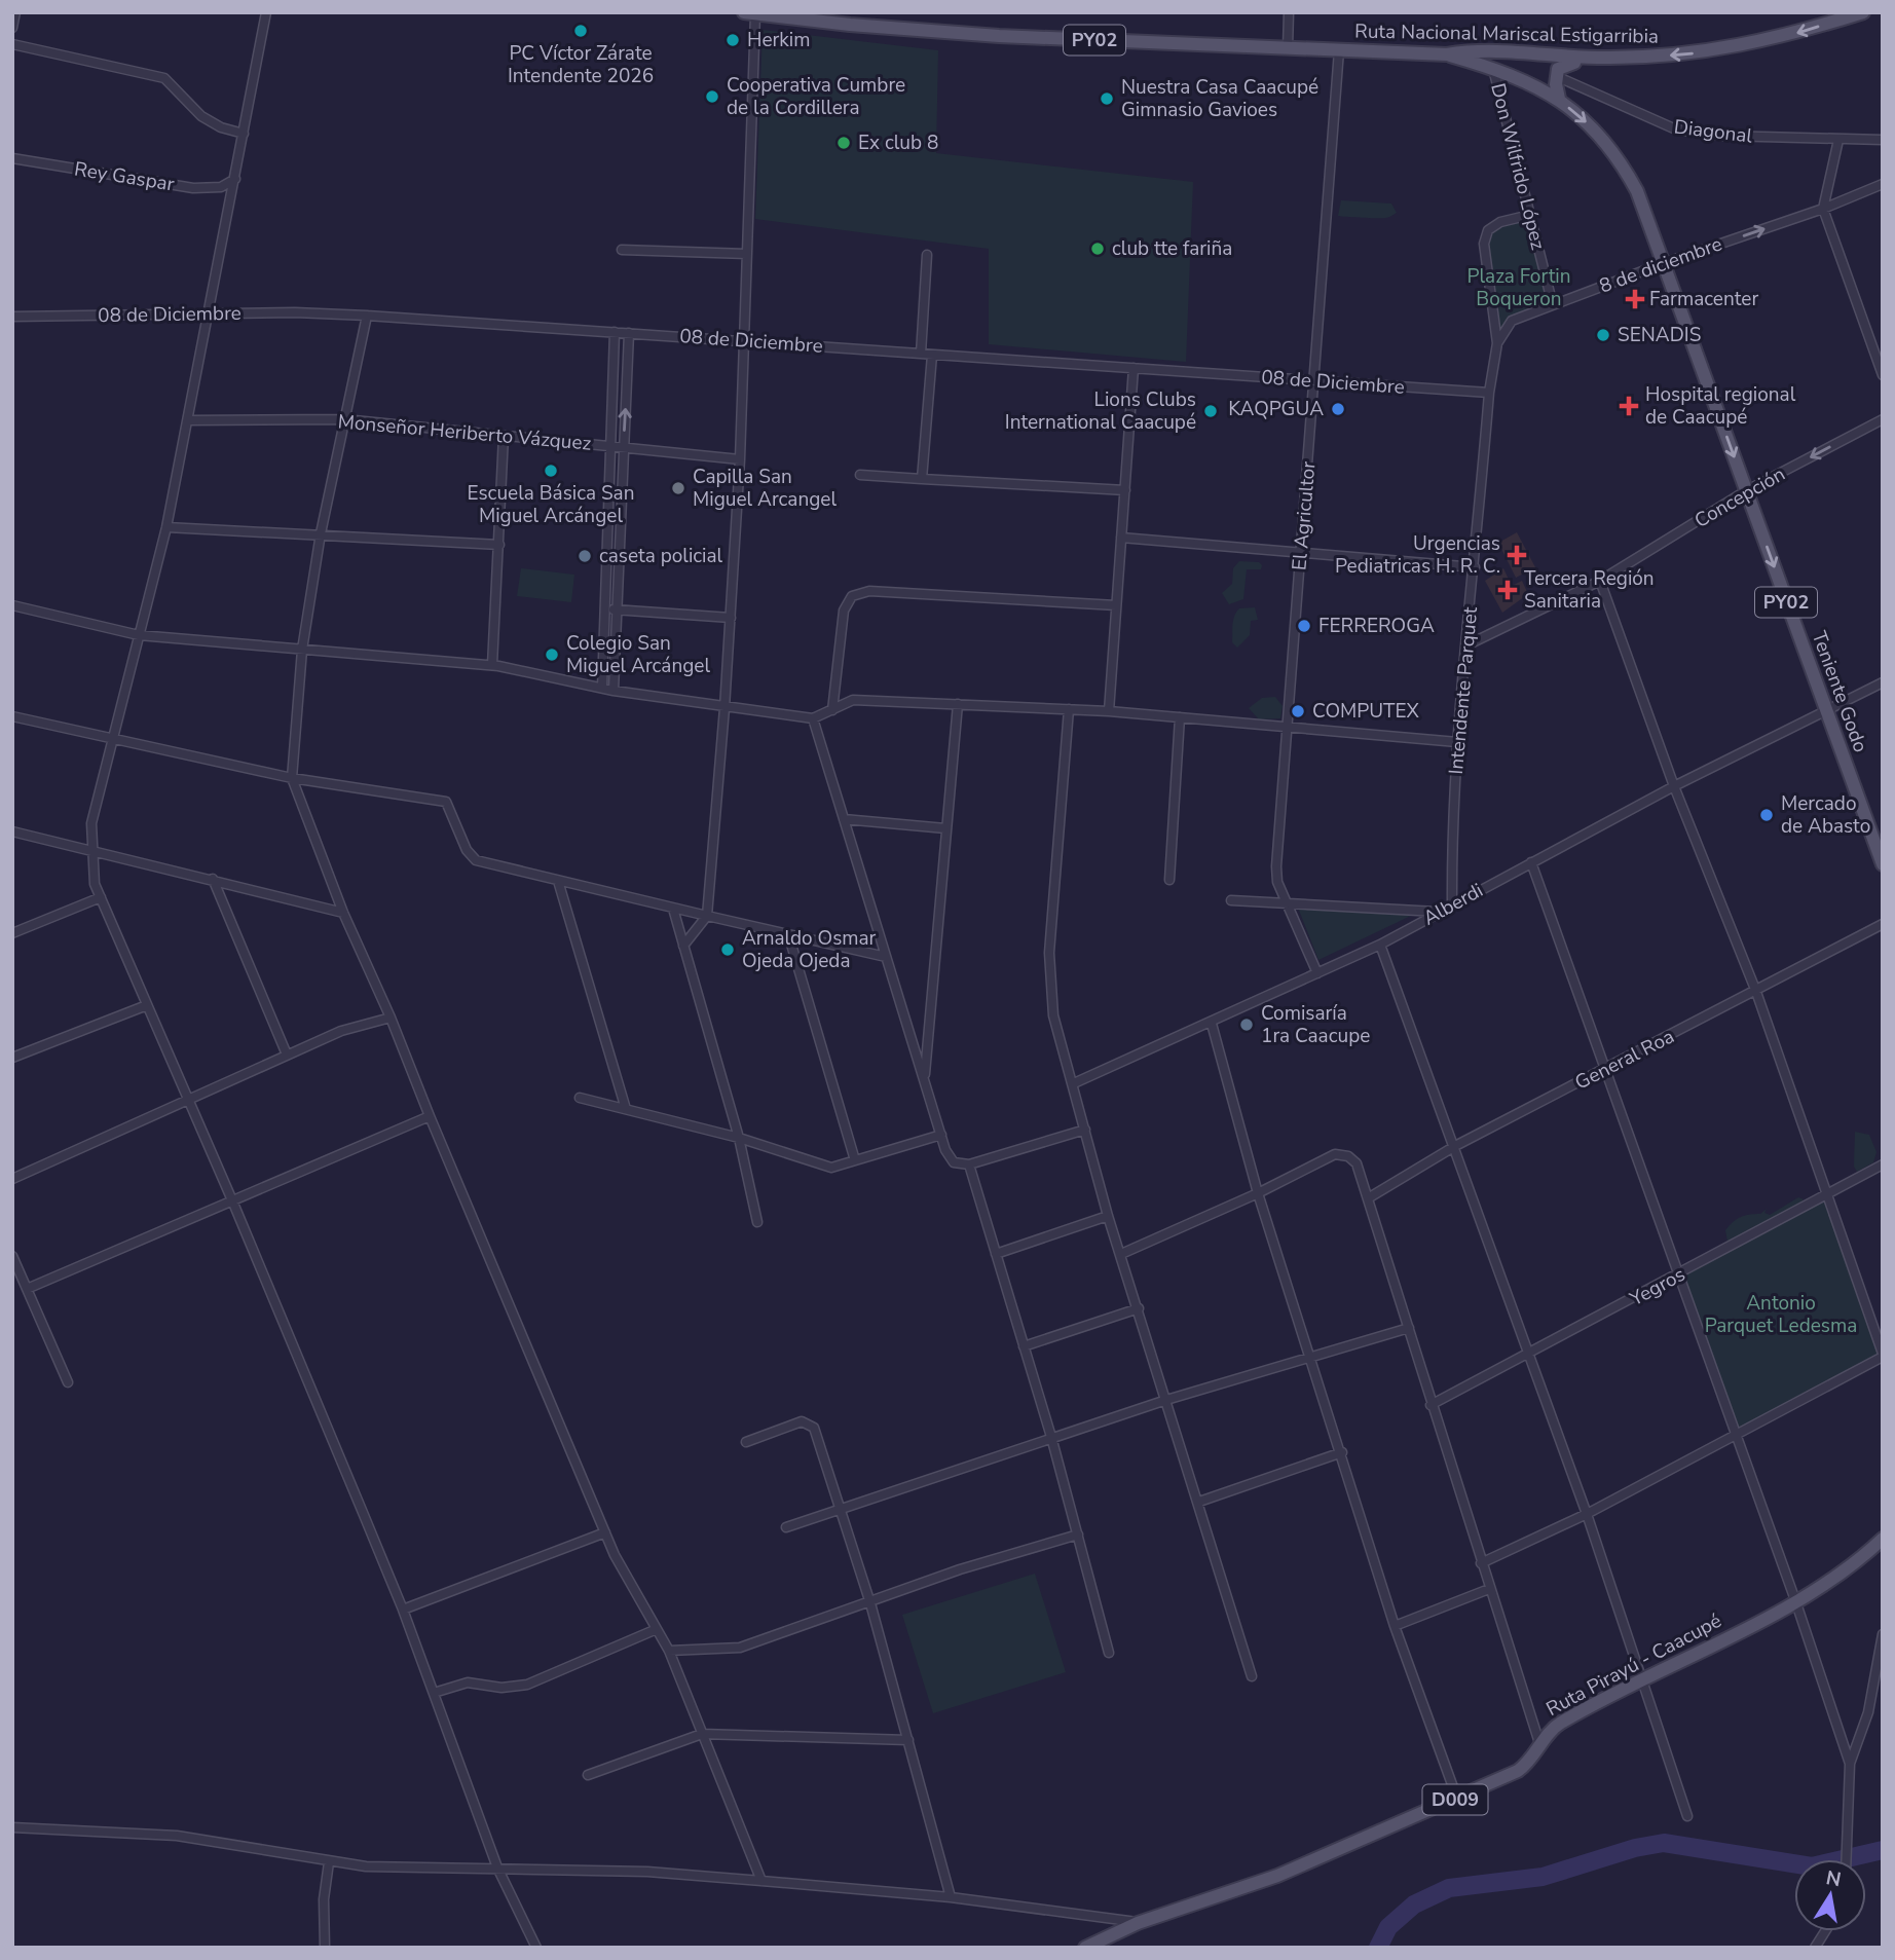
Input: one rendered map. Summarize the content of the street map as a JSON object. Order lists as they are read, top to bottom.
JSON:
{
  "streets": {
    "main road": [
      "Ruta Nacional Mariscal Estigarribia",
      "PY02",
      "Teniente Godo",
      "Ruta Pirayú - Caacupé",
      "D009"
    ],
    "street": [
      "Diagonal",
      "Don Wilfrido López",
      "Rey Gaspar",
      "8 de diciembre",
      "08 de Diciembre",
      "Monseñor Heriberto Vázquez",
      "Concepción",
      "El Agricultor",
      "Intendente Parquet",
      "Alberdi",
      "General Roa",
      "Yegros"
    ]
  },
  "crossings": [
    ["Ruta Nacional Mariscal Estigarribia", "PY02"],
    ["Ruta Nacional Mariscal Estigarribia", "El Agricultor"],
    ["PY02", "Don Wilfrido López"],
    ["PY02", "8 de diciembre"],
    ["PY02", "Concepción"],
    ["PY02", "Teniente Godo"],
    ["Don Wilfrido López", "8 de diciembre"],
    ["08 de Diciembre", "El Agricultor"],
    ["08 de Diciembre", "Intendente Parquet"],
    ["Concepción", "Intendente Parquet"],
    ["Concepción", "Teniente Godo"],
    ["El Agricultor", "Alberdi"],
    ["Intendente Parquet", "Alberdi"],
    ["Teniente Godo", "Alberdi"]
  ],
  "one_way": ["8 de diciembre", "Teniente Godo"],
  "parks": ["Plaza Fortin Boqueron", "Antonio Parquet Ledesma"],
  "places": {
    "other": [
      "PC Víctor Zárate Intendente 2026",
      "Herkim",
      "Cooperativa Cumbre de la Cordillera",
      "Nuestra Casa Caacupé Gimnasio Gavioes",
      "Ex club 8",
      "club tte fariña",
      "SENADIS",
      "KAQPGUA",
      "Lions Clubs International Caacupé",
      "Escuela Básica San Miguel Arcángel",
      "Capilla San Miguel Arcangel",
      "caseta policial",
      "FERREROGA",
      "Colegio San Miguel Arcángel",
      "COMPUTEX",
      "Mercado de Abasto",
      "Arnaldo Osmar Ojeda Ojeda",
      "Comisaría 1ra Caacupe"
    ],
    "health": [
      "Farmacenter",
      "Hospital regional de Caacupé",
      "Urgencias Pediatricas H. R. C.",
      "Tercera Región Sanitaria"
    ]
  },
  "north": "top"
}
